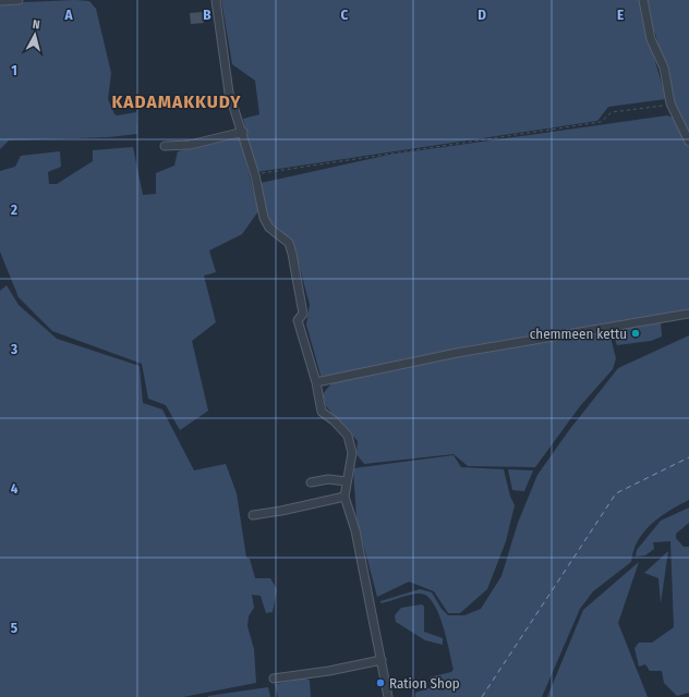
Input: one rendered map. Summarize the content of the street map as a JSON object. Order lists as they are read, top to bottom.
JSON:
{
  "districts": ["KADAMAKKUDY"],
  "places": ["chemmeen kettu", "Ration Shop"],
  "north": "top",
  "grid": {
    "columns": [
      "A",
      "B",
      "C",
      "D",
      "E"
    ],
    "rows": [
      "1",
      "2",
      "3",
      "4",
      "5"
    ]
  }
}
